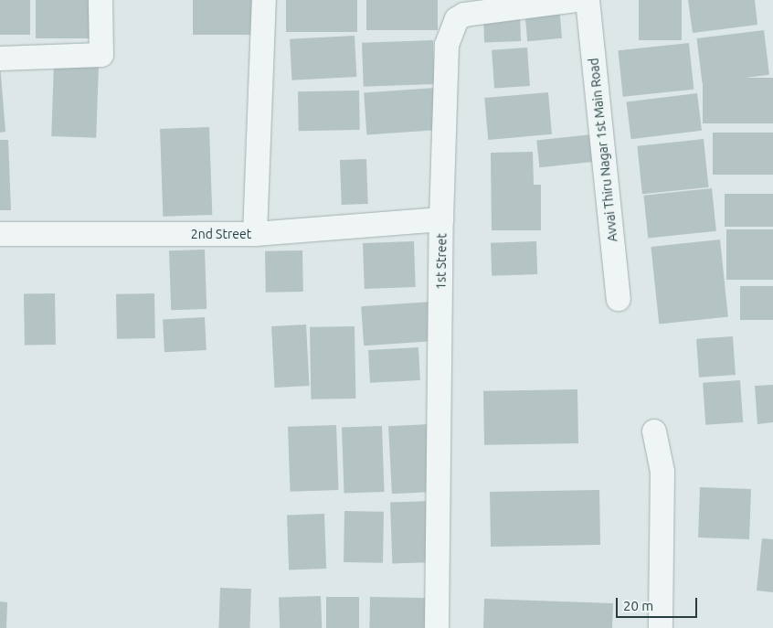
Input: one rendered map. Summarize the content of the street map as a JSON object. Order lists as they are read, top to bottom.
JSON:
{
  "streets": {
    "street": ["Avvai Thiru Nagar 1st Main Road", "2nd Street", "1st Street"]
  },
  "crossings": [
    ["2nd Street", "1st Street"]
  ],
  "scale_bar": "20 m"
}
